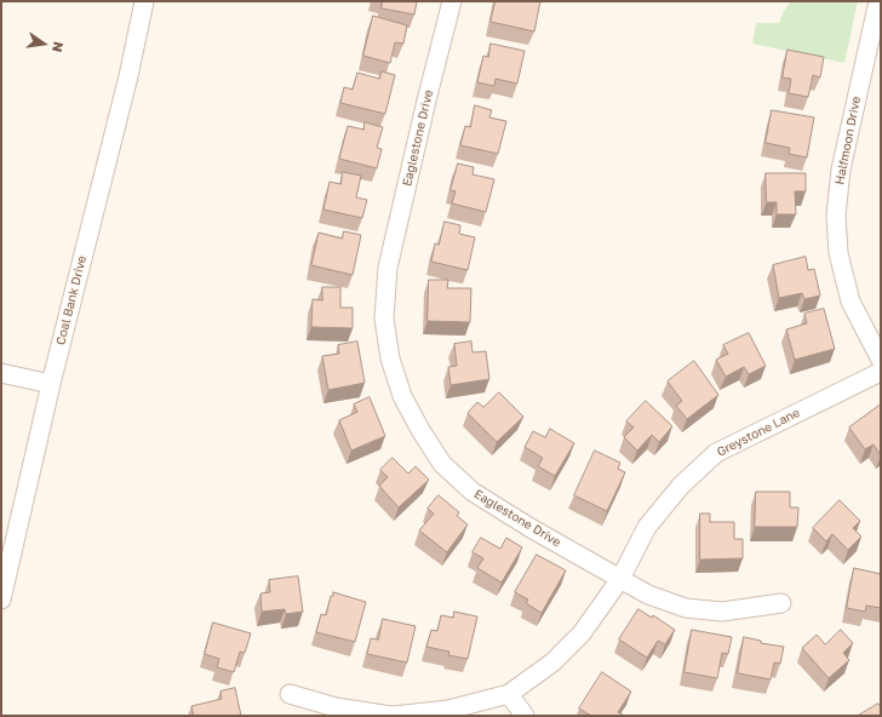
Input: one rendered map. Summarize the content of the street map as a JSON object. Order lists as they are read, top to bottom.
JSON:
{
  "streets": {
    "street": [
      "Eaglestone Drive",
      "Halfmoon Drive",
      "Coal Bank Drive",
      "Greystone Lane"
    ]
  },
  "crossings": [
    ["Eaglestone Drive", "Greystone Lane"]
  ],
  "north": "right"
}
